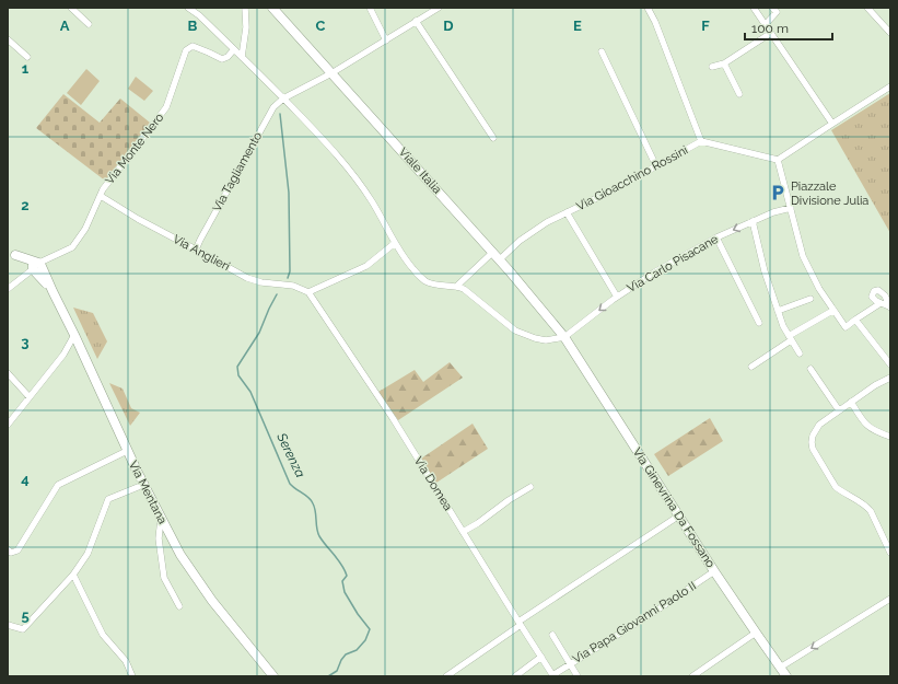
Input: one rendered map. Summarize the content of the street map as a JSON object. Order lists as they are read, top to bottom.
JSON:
{
  "streets": {
    "street": [
      "Via Monte Nero",
      "Viale Italia",
      "Via Tagliamento",
      "Via Gioacchino Rossini",
      "Via Anglieri",
      "Via Carlo Pisacane",
      "Via Domea",
      "Via Mentana",
      "Via Ginevrina Da Fossano",
      "Via Papa Giovanni Paolo II"
    ]
  },
  "crossings": [
    ["Via Monte Nero", "Via Anglieri"],
    ["Via Monte Nero", "Via Mentana"],
    ["Viale Italia", "Via Gioacchino Rossini"],
    ["Viale Italia", "Via Carlo Pisacane"],
    ["Viale Italia", "Via Ginevrina Da Fossano"],
    ["Via Tagliamento", "Via Anglieri"],
    ["Via Anglieri", "Via Domea"],
    ["Via Carlo Pisacane", "Via Ginevrina Da Fossano"],
    ["Via Domea", "Via Papa Giovanni Paolo II"],
    ["Via Ginevrina Da Fossano", "Via Papa Giovanni Paolo II"]
  ],
  "one_way": ["Via Carlo Pisacane"],
  "water": ["Serenza"],
  "places": {
    "parking": ["Piazzale Divisione Julia"]
  },
  "scale_bar": "100 m",
  "grid": {
    "columns": [
      "A",
      "B",
      "C",
      "D",
      "E",
      "F"
    ],
    "rows": [
      "1",
      "2",
      "3",
      "4",
      "5"
    ]
  }
}
